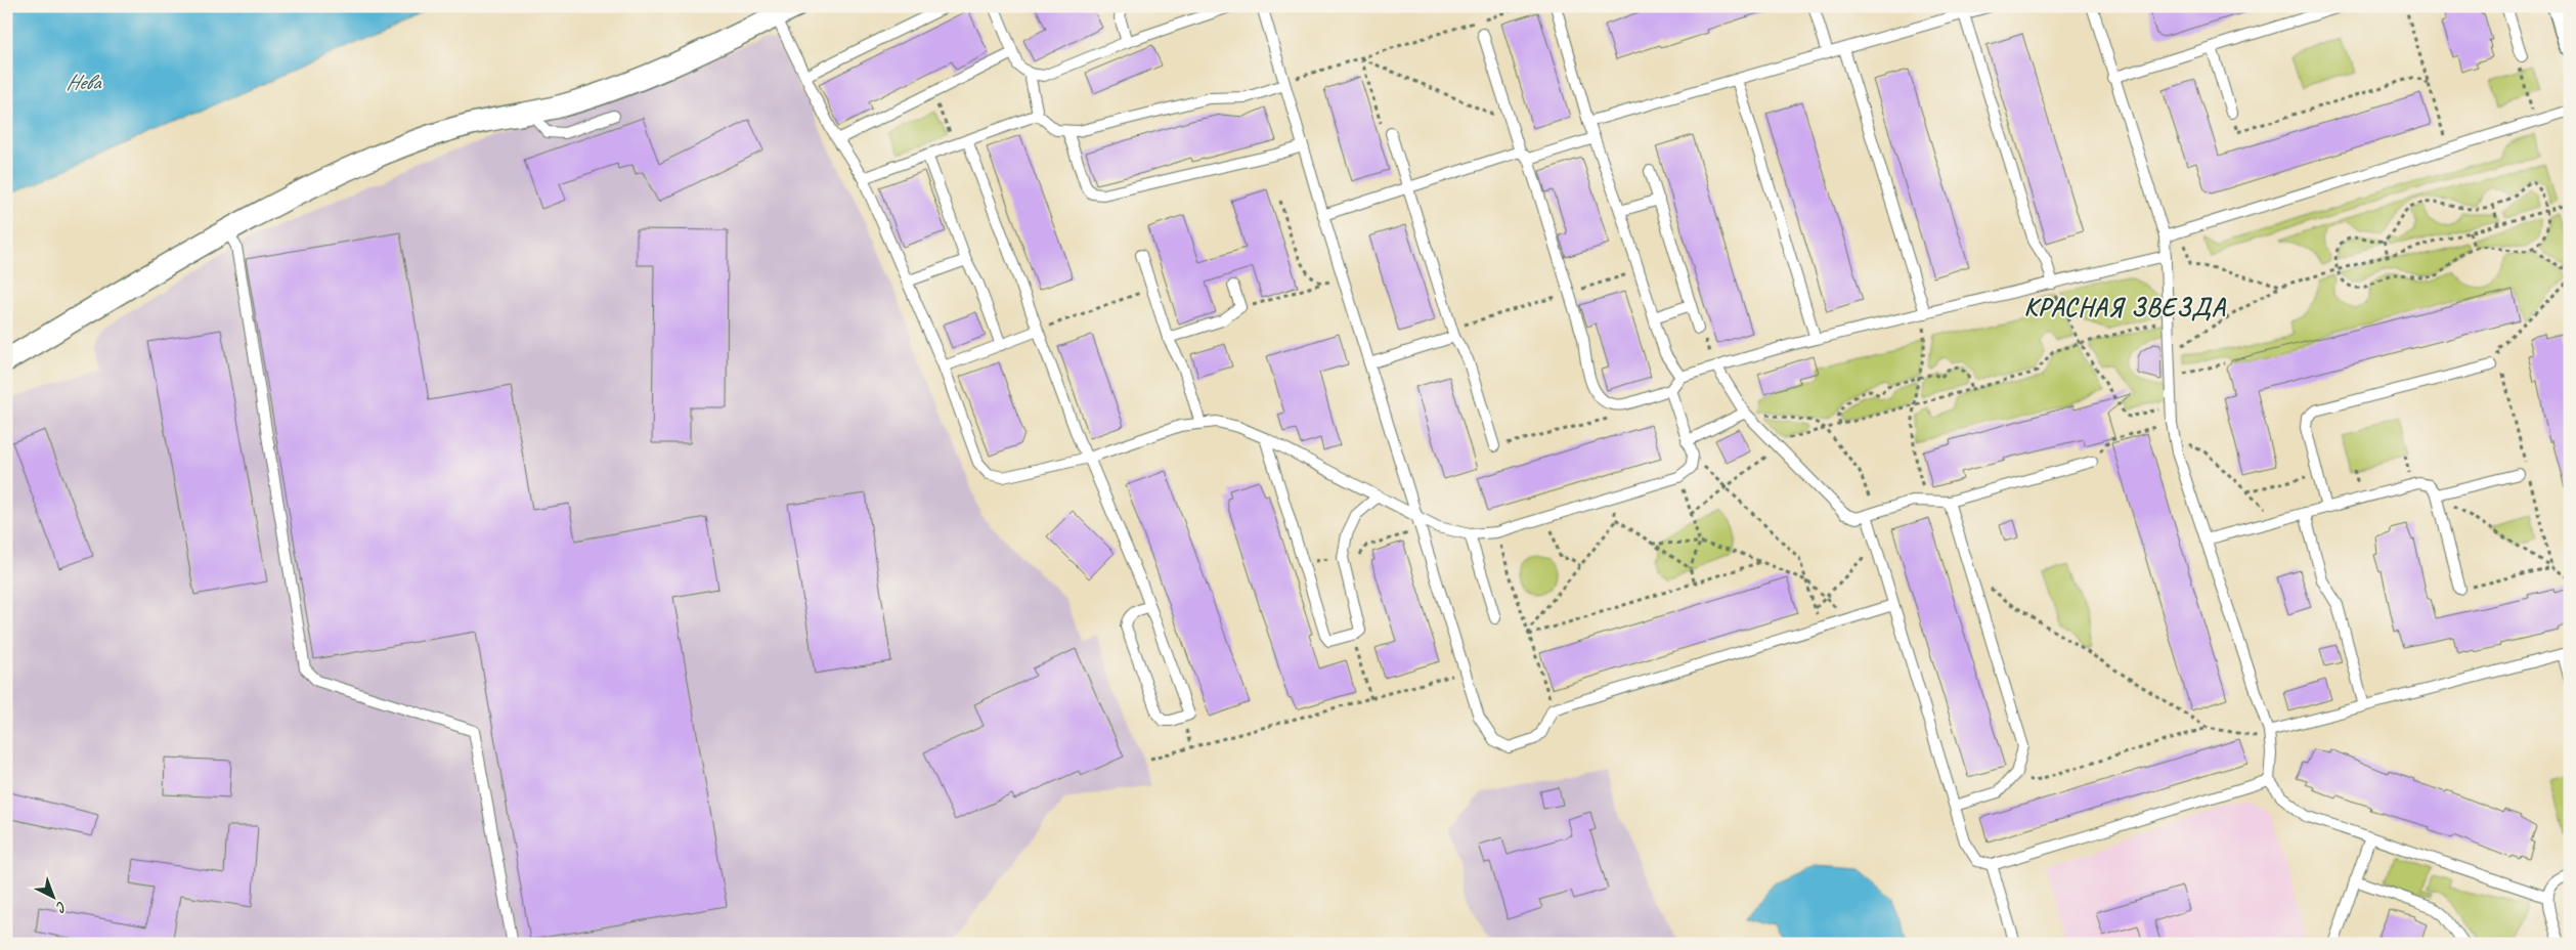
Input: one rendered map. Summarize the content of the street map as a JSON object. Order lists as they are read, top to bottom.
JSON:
{
  "districts": ["КРАСНАЯ ЗВЕЗДА"],
  "water": ["Нева"],
  "north": "bottom right"
}
